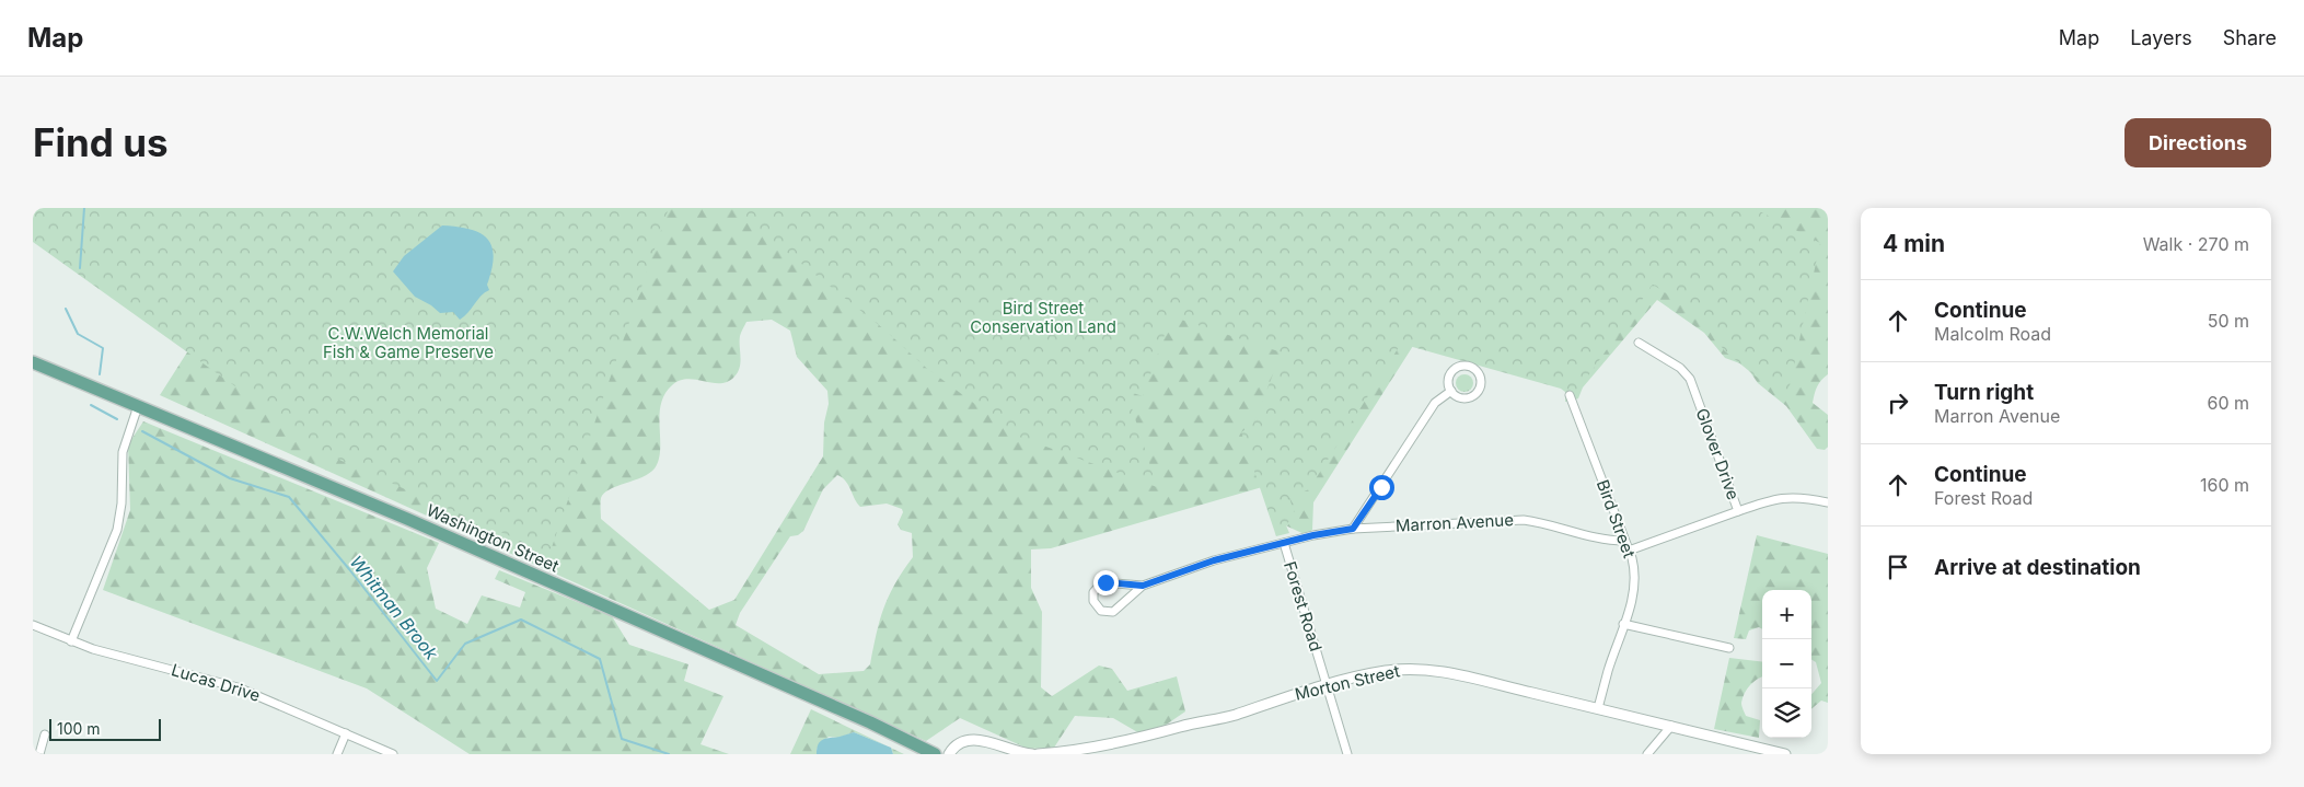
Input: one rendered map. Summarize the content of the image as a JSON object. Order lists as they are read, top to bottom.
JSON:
{
  "streets": {
    "main road": ["Washington Street"],
    "street": [
      "Glover Drive",
      "Bird Street",
      "Marron Avenue",
      "Forest Road",
      "Lucas Drive",
      "Morton Street"
    ]
  },
  "crossings": [
    ["Glover Drive", "Bird Street"],
    ["Bird Street", "Marron Avenue"],
    ["Bird Street", "Morton Street"],
    ["Marron Avenue", "Forest Road"],
    ["Forest Road", "Morton Street"]
  ],
  "water": ["Whitman Brook"],
  "parks": ["Bird Street Conservation Land", "C.W.Welch Memorial Fish & Game Preserve"],
  "scale_bar": "100 m",
  "page": {
    "header": "Map",
    "nav": ["Map", "Layers", "Share"],
    "buttons": "Directions",
    "title": "Find us",
    "heading": ["4 min", "Walk · 270 m"],
    "list": [
      ["Continue", "Malcolm Road", "50 m"],
      ["Turn right", "Marron Avenue", "60 m"],
      ["Continue", "Forest Road", "160 m"],
      "Arrive at destination"
    ],
    "map_buttons": ["+", "−"],
    "scale": "100 m"
  }
}
